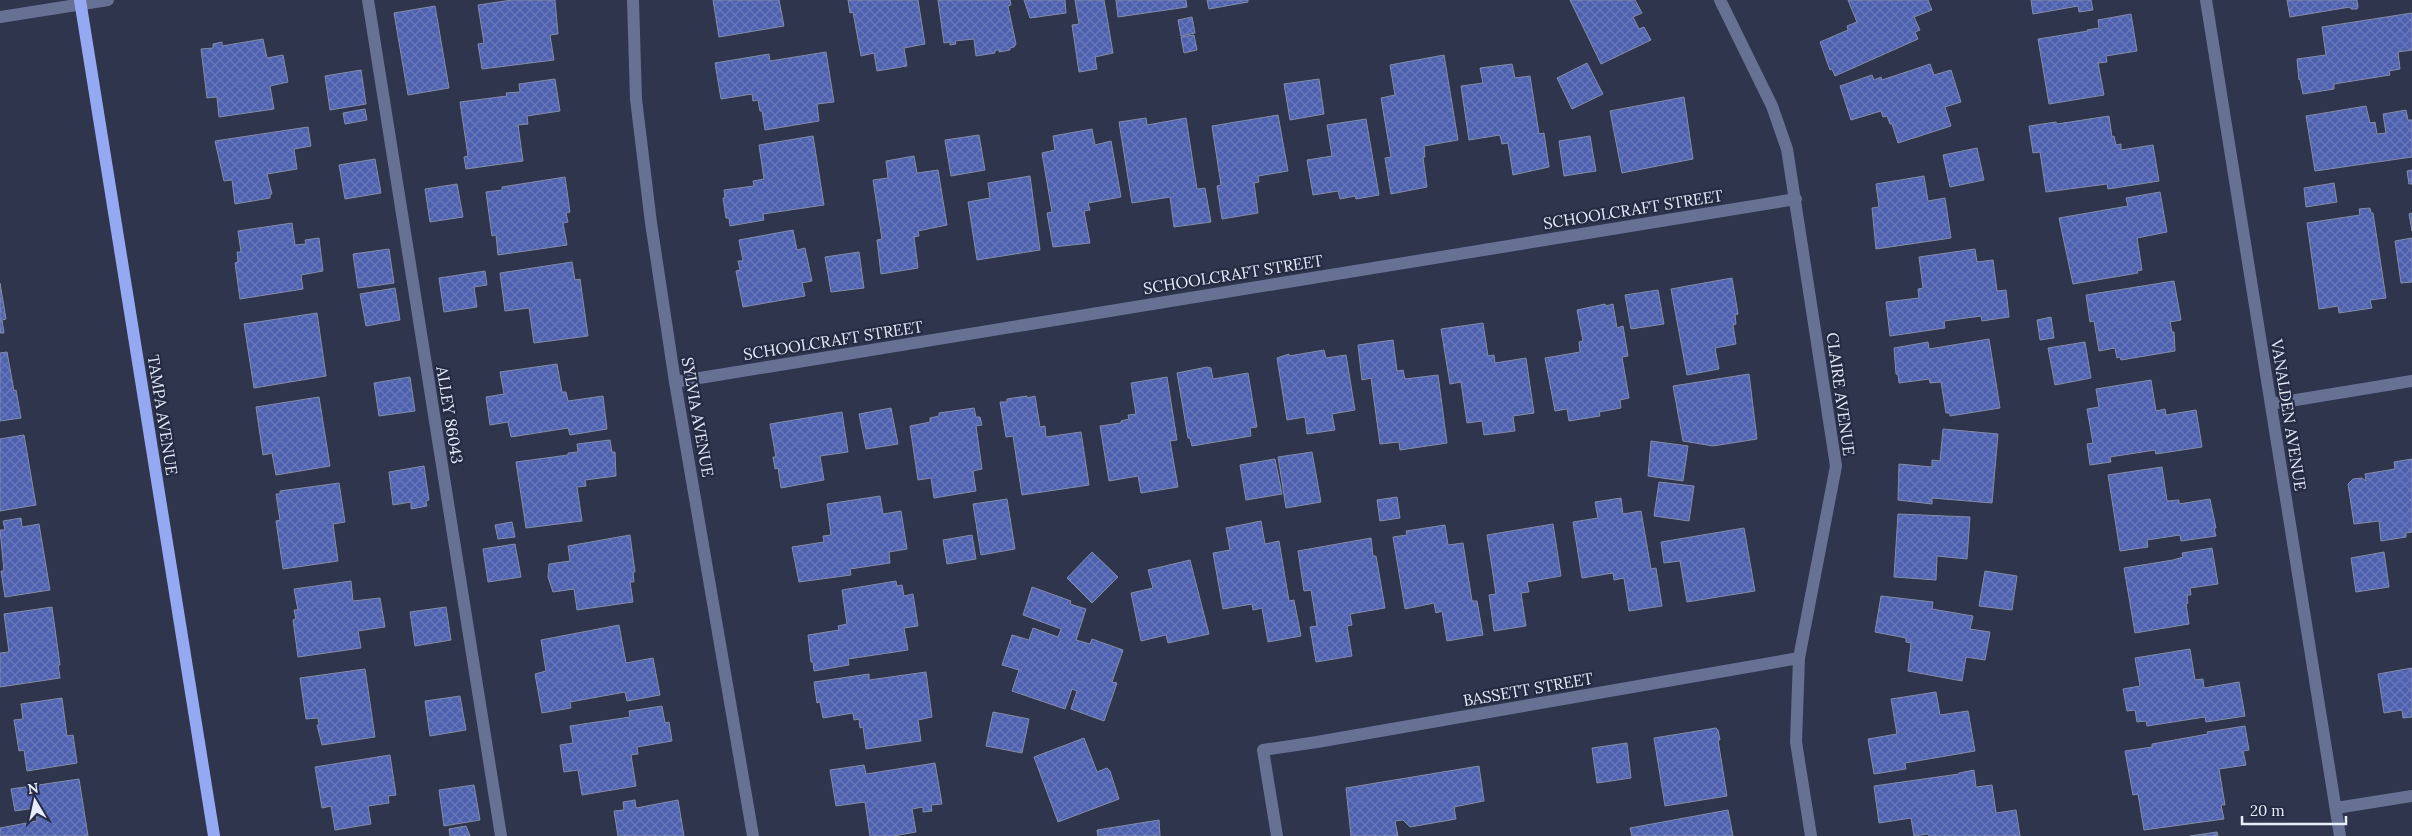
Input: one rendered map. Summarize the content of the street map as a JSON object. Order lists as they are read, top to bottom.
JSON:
{
  "streets": {
    "main road": ["TAMPA AVENUE"],
    "street": [
      "SCHOOLCRAFT STREET",
      "CLAIRE AVENUE",
      "ALLEY 86043",
      "VANALDEN AVENUE",
      "SYLVIA AVENUE",
      "BASSETT STREET"
    ]
  },
  "crossings": [
    ["SCHOOLCRAFT STREET", "CLAIRE AVENUE"],
    ["SCHOOLCRAFT STREET", "SYLVIA AVENUE"],
    ["CLAIRE AVENUE", "BASSETT STREET"]
  ],
  "scale_bar": "20 m",
  "north": "top"
}
